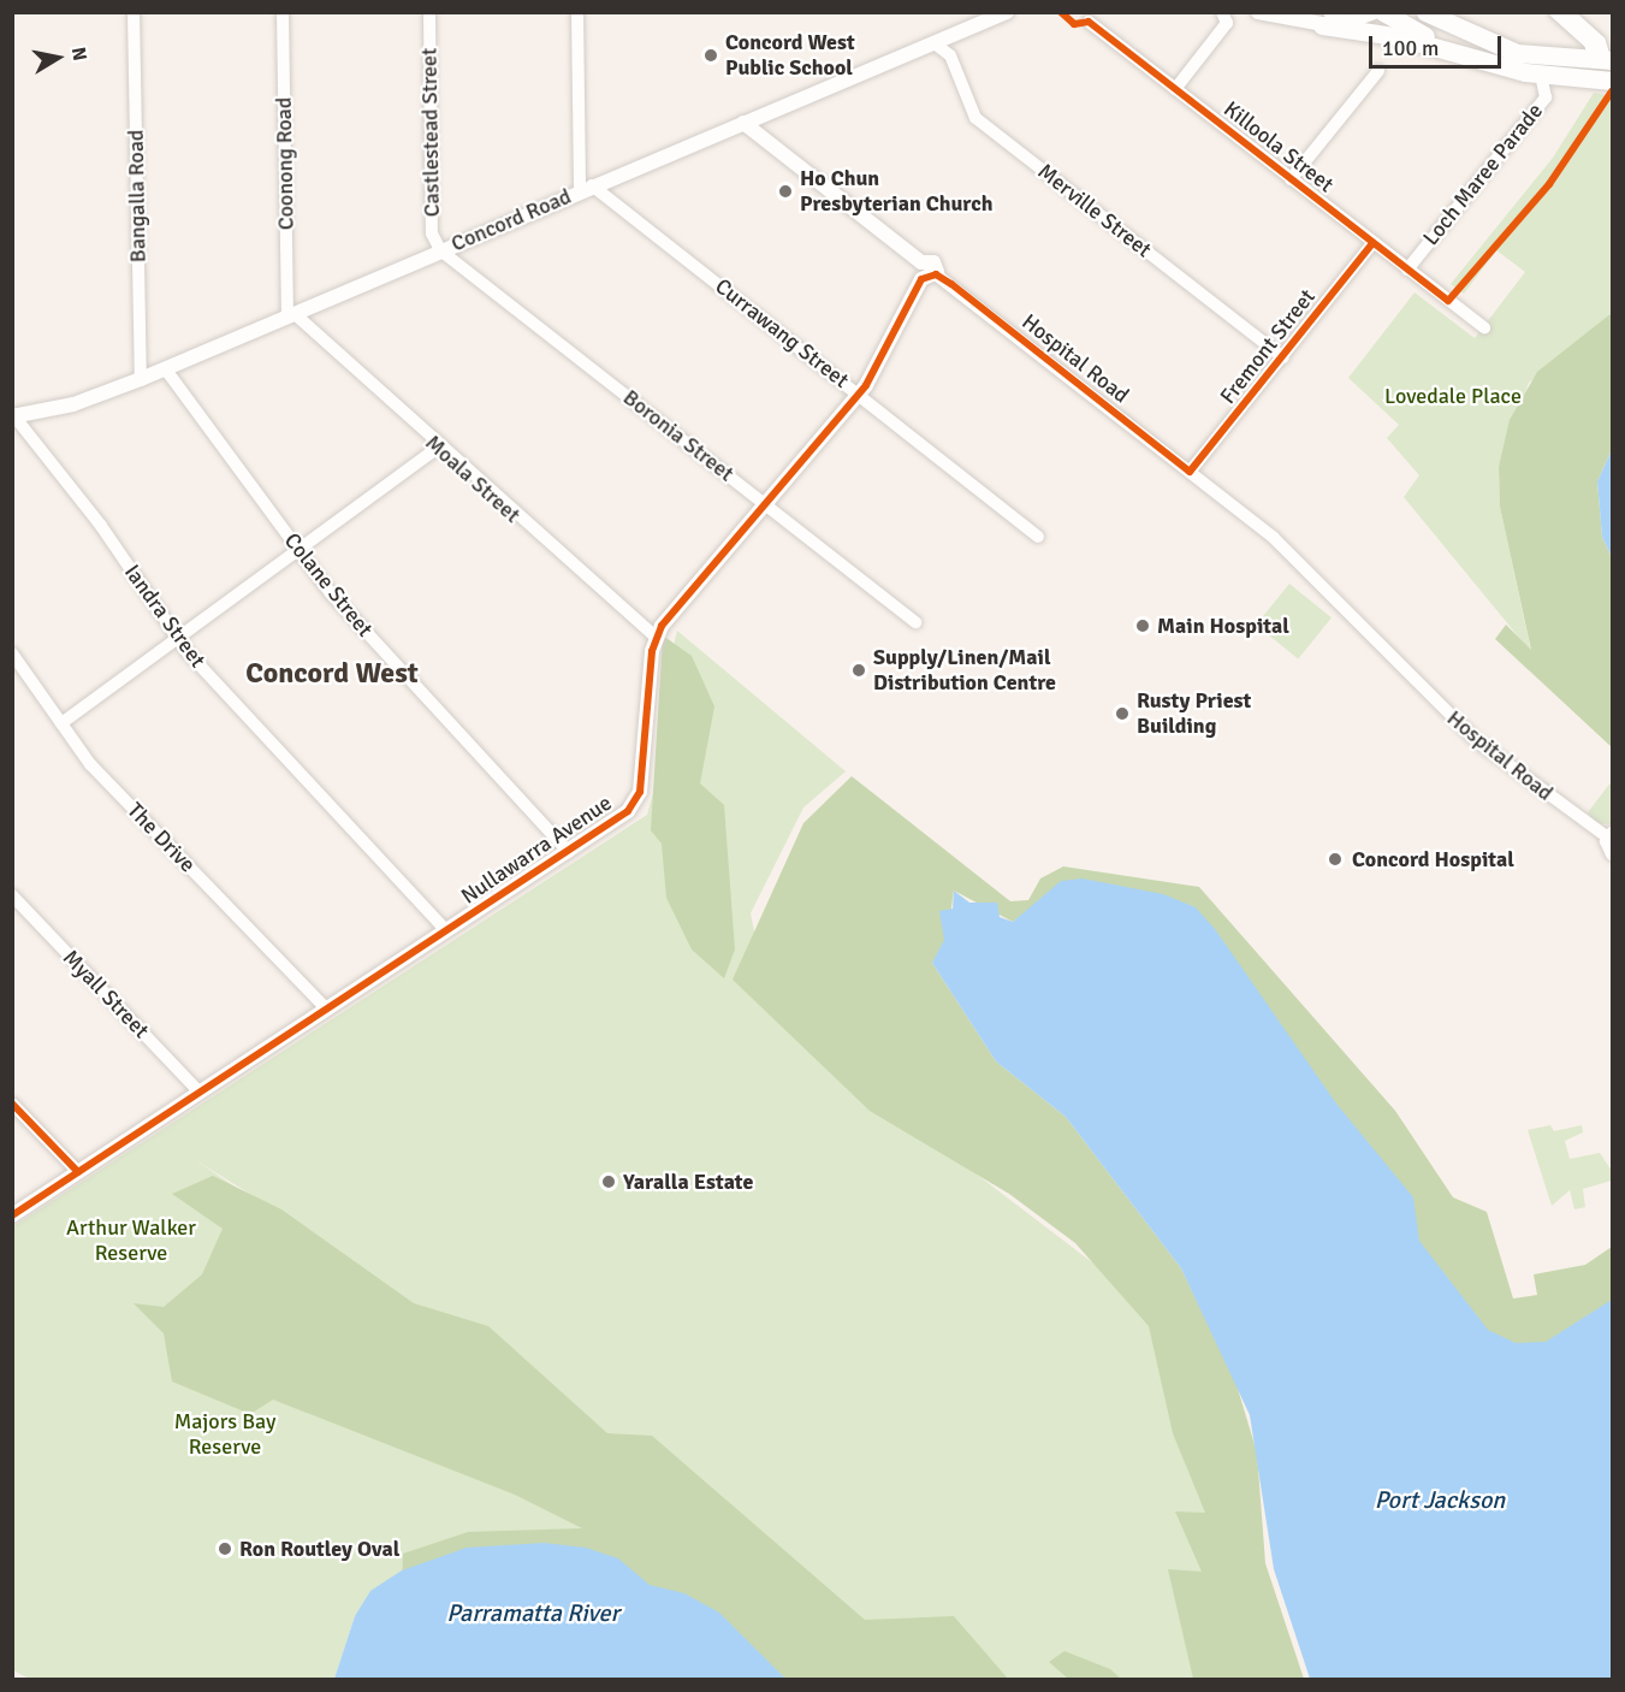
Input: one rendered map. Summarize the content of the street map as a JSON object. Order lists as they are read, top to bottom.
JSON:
{
  "streets": {
    "main road": ["Concord Road", "Nullawarra Avenue"],
    "street": [
      "Castlestead Street",
      "Killoola Street",
      "Coonong Road",
      "Loch Maree Parade",
      "Bangalla Road",
      "Merville Street",
      "Currawang Street",
      "Fremont Street",
      "Hospital Road",
      "Boronia Street",
      "Moala Street",
      "Colane Street",
      "Iandra Street",
      "The Drive",
      "Myall Street"
    ]
  },
  "crossings": [
    ["Castlestead Street", "Concord Road"],
    ["Castlestead Street", "Boronia Street"],
    ["Killoola Street", "Loch Maree Parade"],
    ["Killoola Street", "Fremont Street"],
    ["Coonong Road", "Concord Road"],
    ["Coonong Road", "Moala Street"],
    ["Bangalla Road", "Concord Road"],
    ["Merville Street", "Concord Road"],
    ["Merville Street", "Fremont Street"],
    ["Concord Road", "Currawang Street"],
    ["Concord Road", "Boronia Street"],
    ["Concord Road", "Moala Street"],
    ["Concord Road", "Colane Street"],
    ["Concord Road", "Iandra Street"],
    ["Fremont Street", "Hospital Road"],
    ["Moala Street", "Nullawarra Avenue"],
    ["Colane Street", "Nullawarra Avenue"],
    ["Iandra Street", "Nullawarra Avenue"],
    ["The Drive", "Nullawarra Avenue"],
    ["Nullawarra Avenue", "Myall Street"]
  ],
  "districts": ["Concord West"],
  "water": ["Port Jackson", "Parramatta River"],
  "parks": ["Lovedale Place", "Arthur Walker Reserve", "Majors Bay Reserve"],
  "places": [
    "Concord West Public School",
    "Ho Chun Presbyterian Church",
    "Main Hospital",
    "Supply/Linen/Mail Distribution Centre",
    "Rusty Priest Building",
    "Concord Hospital",
    "Yaralla Estate",
    "Ron Routley Oval"
  ],
  "scale_bar": "100 m",
  "north": "right"
}
